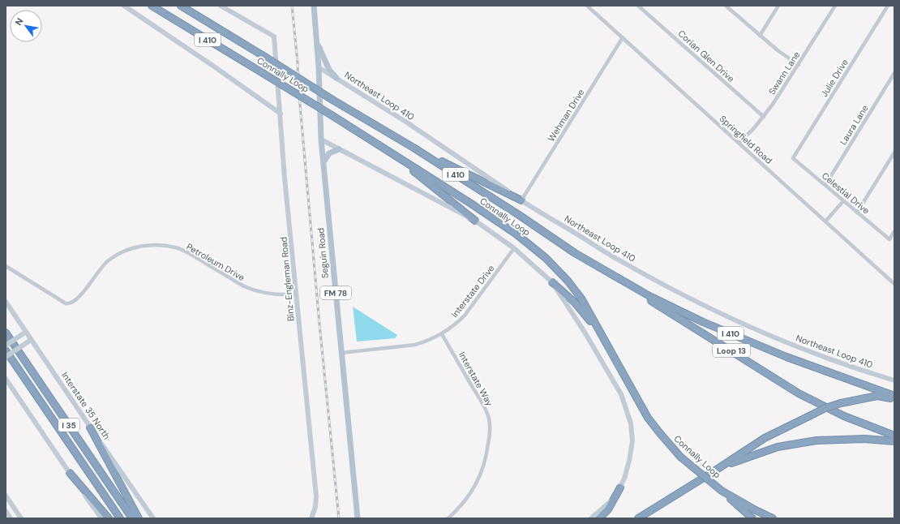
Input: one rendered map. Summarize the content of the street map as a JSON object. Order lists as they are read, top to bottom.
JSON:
{
  "streets": {
    "highway": [
      "I 410",
      "Connally Loop",
      "Loop 13",
      "I 35"
    ],
    "main road": [
      "Northeast Loop 410",
      "Seguin Road",
      "Binz-Engleman Road",
      "FM 78",
      "Interstate 35 North"
    ],
    "street": [
      "Corian Glen Drive",
      "Swann Lane",
      "Julie Drive",
      "Wehman Drive",
      "Laura Lane",
      "Springfield Road",
      "Celestial Drive",
      "Petroleum Drive",
      "Interstate Drive",
      "Interstate Way"
    ]
  },
  "crossings": [
    ["Corian Glen Drive", "Swann Lane"],
    ["Swann Lane", "Springfield Road"],
    ["Connally Loop", "Loop 13"],
    ["Julie Drive", "Celestial Drive"],
    ["Northeast Loop 410", "Wehman Drive"],
    ["Northeast Loop 410", "Seguin Road"],
    ["Wehman Drive", "Springfield Road"],
    ["Laura Lane", "Celestial Drive"],
    ["Seguin Road", "Interstate Drive"],
    ["Petroleum Drive", "Binz-Engleman Road"],
    ["Interstate Drive", "Interstate Way"]
  ],
  "north": "top left"
}
